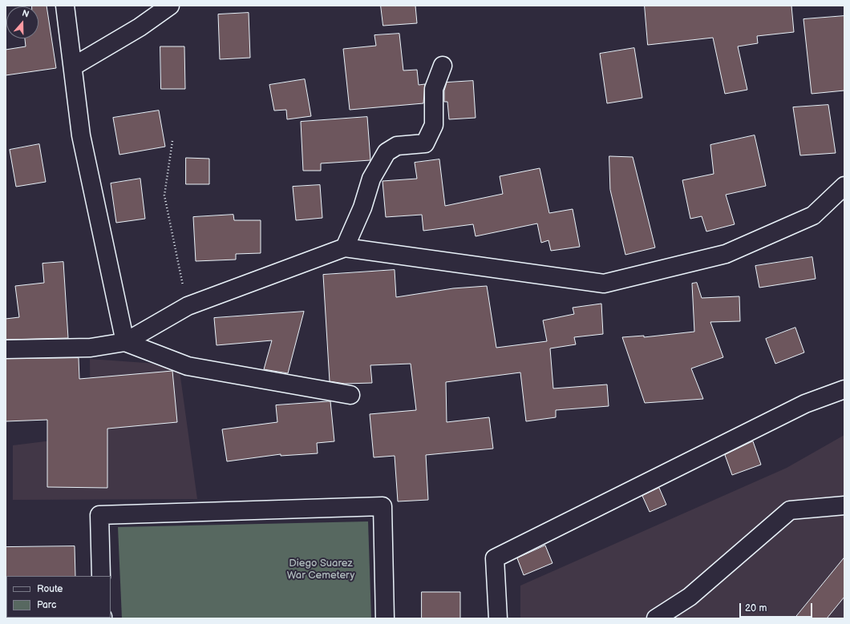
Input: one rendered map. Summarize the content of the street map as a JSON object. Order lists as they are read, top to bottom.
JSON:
{
  "parks": ["Diego Suarez War Cemetery"],
  "legend": ["Route", "Parc"],
  "scale_bar": "20 m",
  "north": "top"
}
